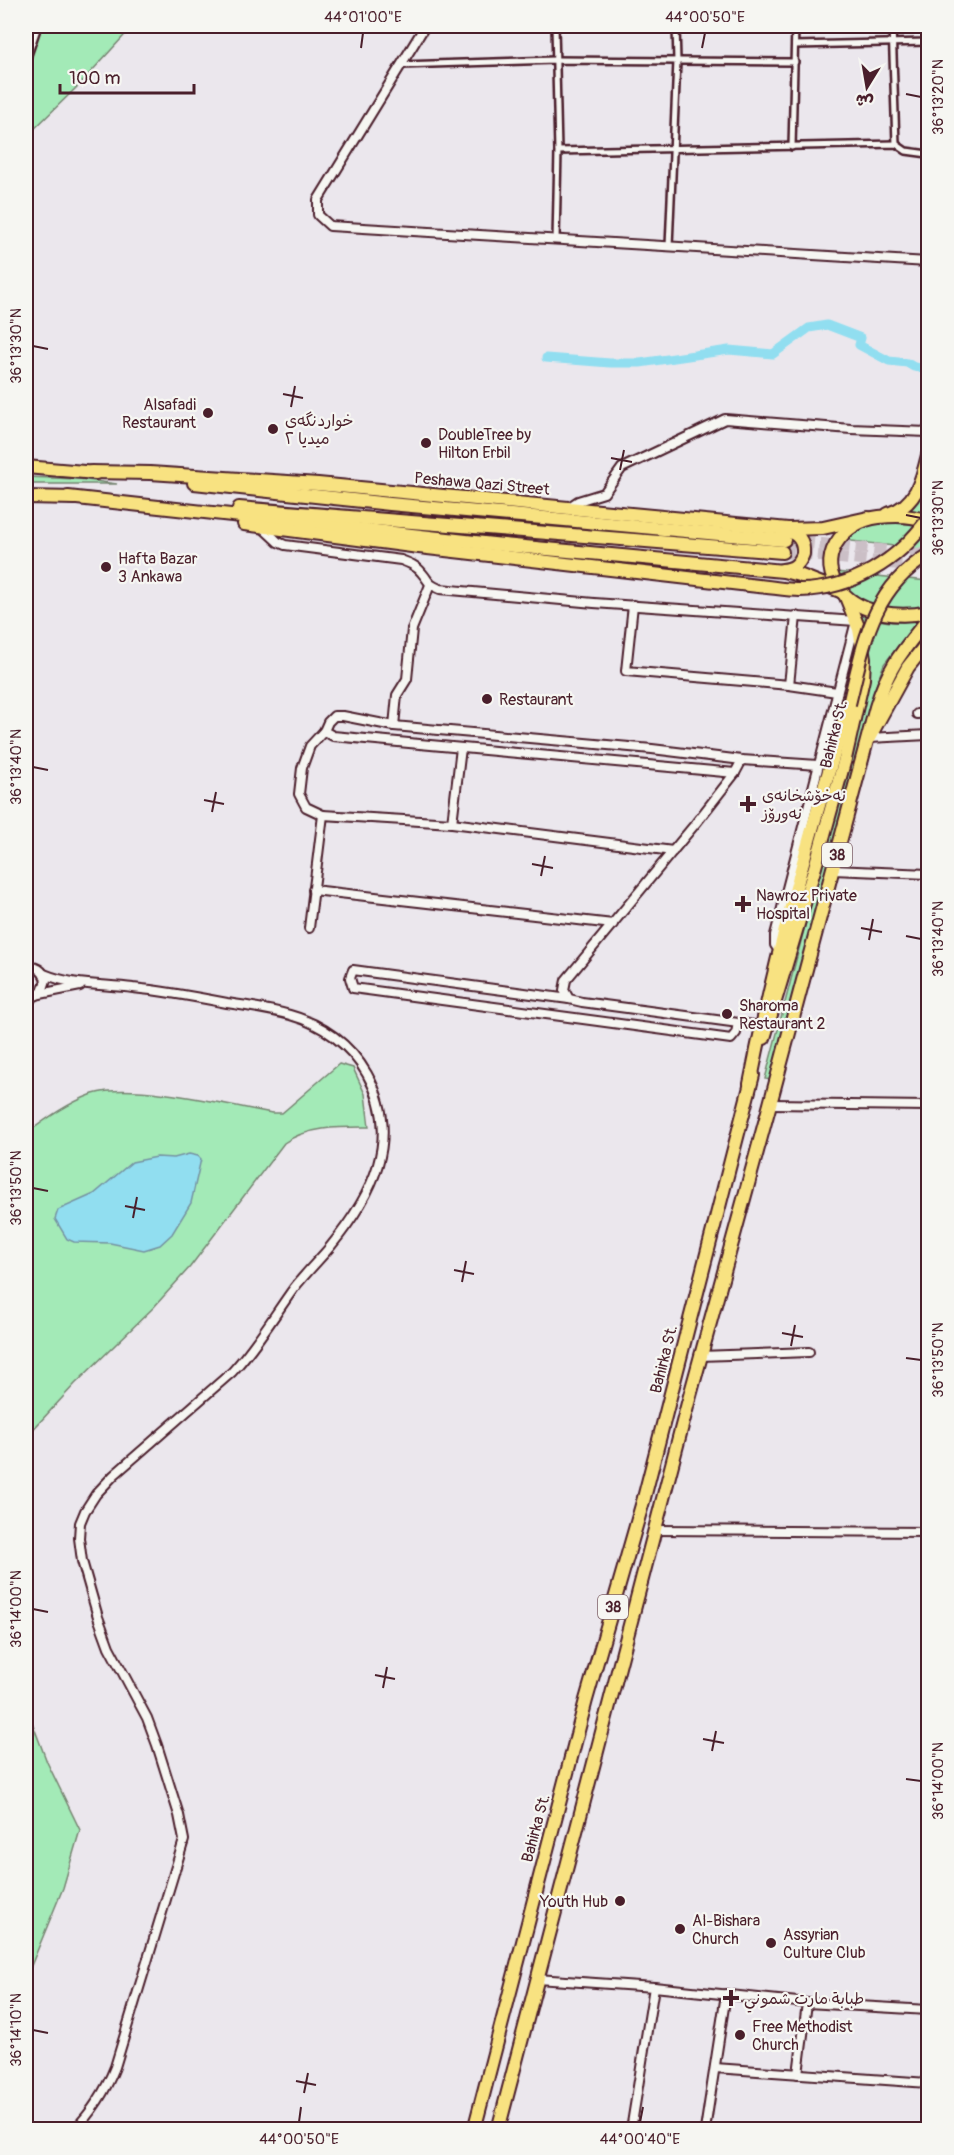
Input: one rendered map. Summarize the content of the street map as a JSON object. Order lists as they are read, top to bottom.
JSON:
{
  "streets": {
    "main road": ["Peshawa Qazi Street", "Bahirka St.", "38"]
  },
  "crossings": [
    ["Peshawa Qazi Street", "Bahirka St."],
    ["Peshawa Qazi Street", "38"],
    ["Bahirka St.", "38"]
  ],
  "places": {
    "other": [
      "Alsafadi Restaurant",
      "خواردنگەی میدیا ٢",
      "DoubleTree by Hilton Erbil",
      "Hafta Bazar 3 Ankawa",
      "Restaurant",
      "Sharoma Restaurant 2",
      "Youth Hub",
      "Al-Bishara Church",
      "Assyrian Culture Club",
      "Free Methodist Church"
    ],
    "health": ["نەخۆشخانەی نەورۆز", "Nawroz Private Hospital", "طبابة مارت شموني"]
  },
  "scale_bar": "100 m",
  "north": "bottom",
  "coordinates": [
    "44°01'00\"E",
    "44°00'50\"E",
    "36°13'20\"N",
    "36°13'30\"N",
    "36°13'40\"N",
    "36°13'50\"N",
    "36°14'00\"N",
    "36°14'10\"N",
    "44°00'40\"E"
  ]
}
